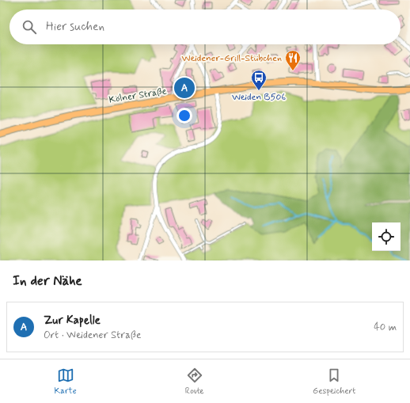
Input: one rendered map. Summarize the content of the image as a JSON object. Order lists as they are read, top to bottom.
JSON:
{
  "streets": {
    "main road": ["Kölner Straße"]
  },
  "places": {
    "restaurant": ["Weidener-Grill-Stübchen"],
    "bus stop": ["Weiden B506"]
  },
  "page": {
    "search": "Hier suchen",
    "pins": "A",
    "heading": "In der Nähe",
    "list": [
      {
        "mark": "A",
        "name": "Zur Kapelle",
        "note": "Ort · Weidener Straße",
        "value": "40 m"
      }
    ],
    "nav": ["Karte", "Route", "Gespeichert"]
  }
}
